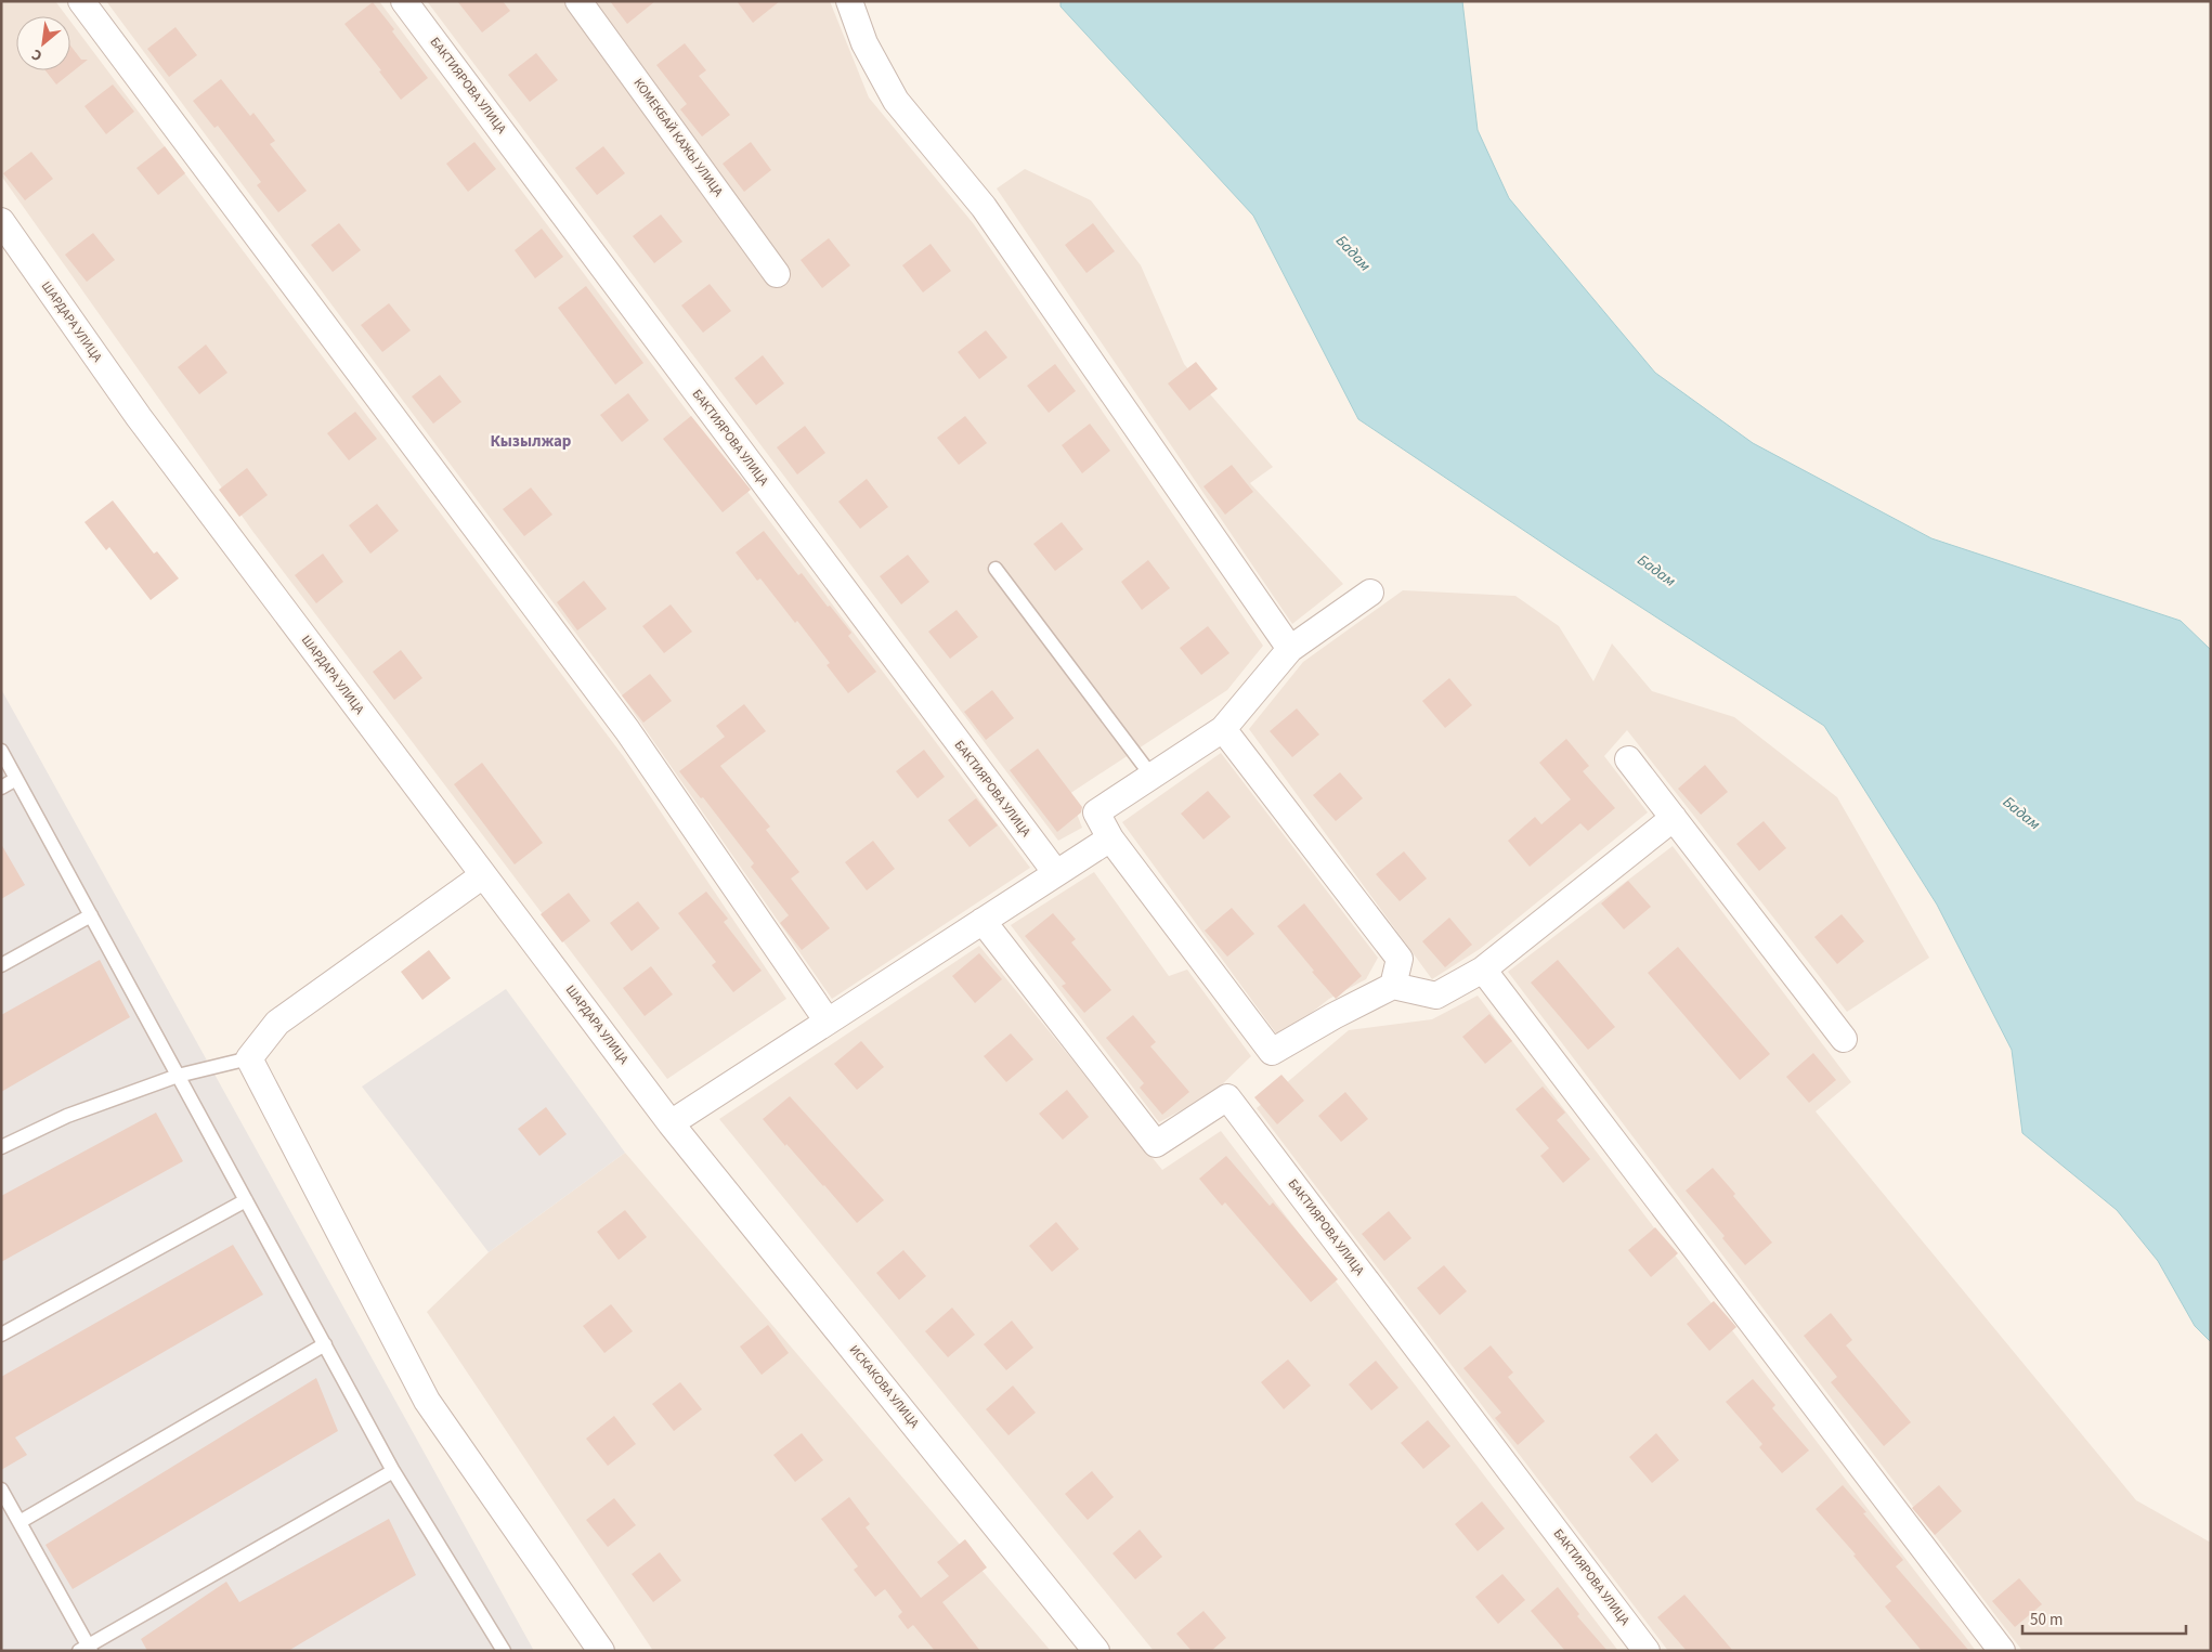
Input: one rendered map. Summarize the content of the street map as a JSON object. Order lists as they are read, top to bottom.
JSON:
{
  "streets": {
    "street": [
      "БАКТИЯРОВА УЛИЦА",
      "КОМЕКБАЙ КАЖЫ УЛИЦА",
      "ШАРДАРА УЛИЦА",
      "ИСКАКОВА УЛИЦА"
    ]
  },
  "crossings": [
    ["ШАРДАРА УЛИЦА", "ИСКАКОВА УЛИЦА"]
  ],
  "districts": ["Кызылжар"],
  "water": ["Бадам"],
  "scale_bar": "50 m",
  "north": "bottom left"
}
